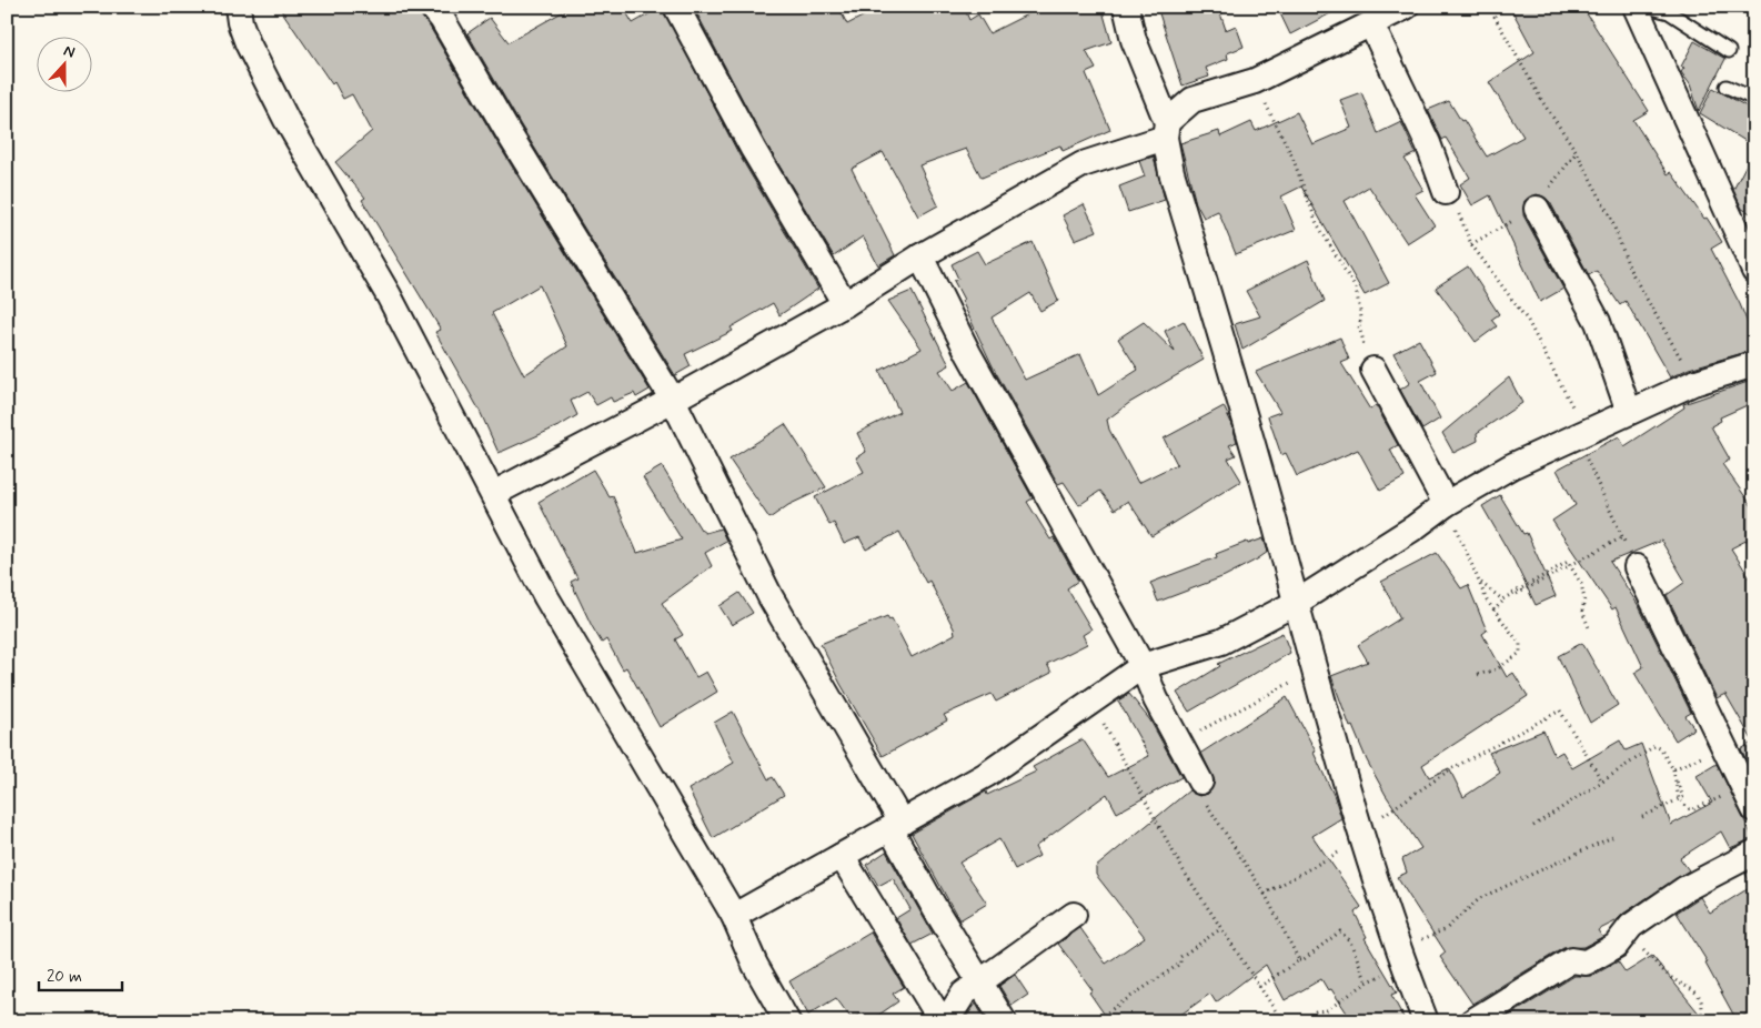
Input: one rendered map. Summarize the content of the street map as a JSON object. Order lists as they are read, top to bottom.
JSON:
{
  "scale_bar": "20 m",
  "north": "top"
}
